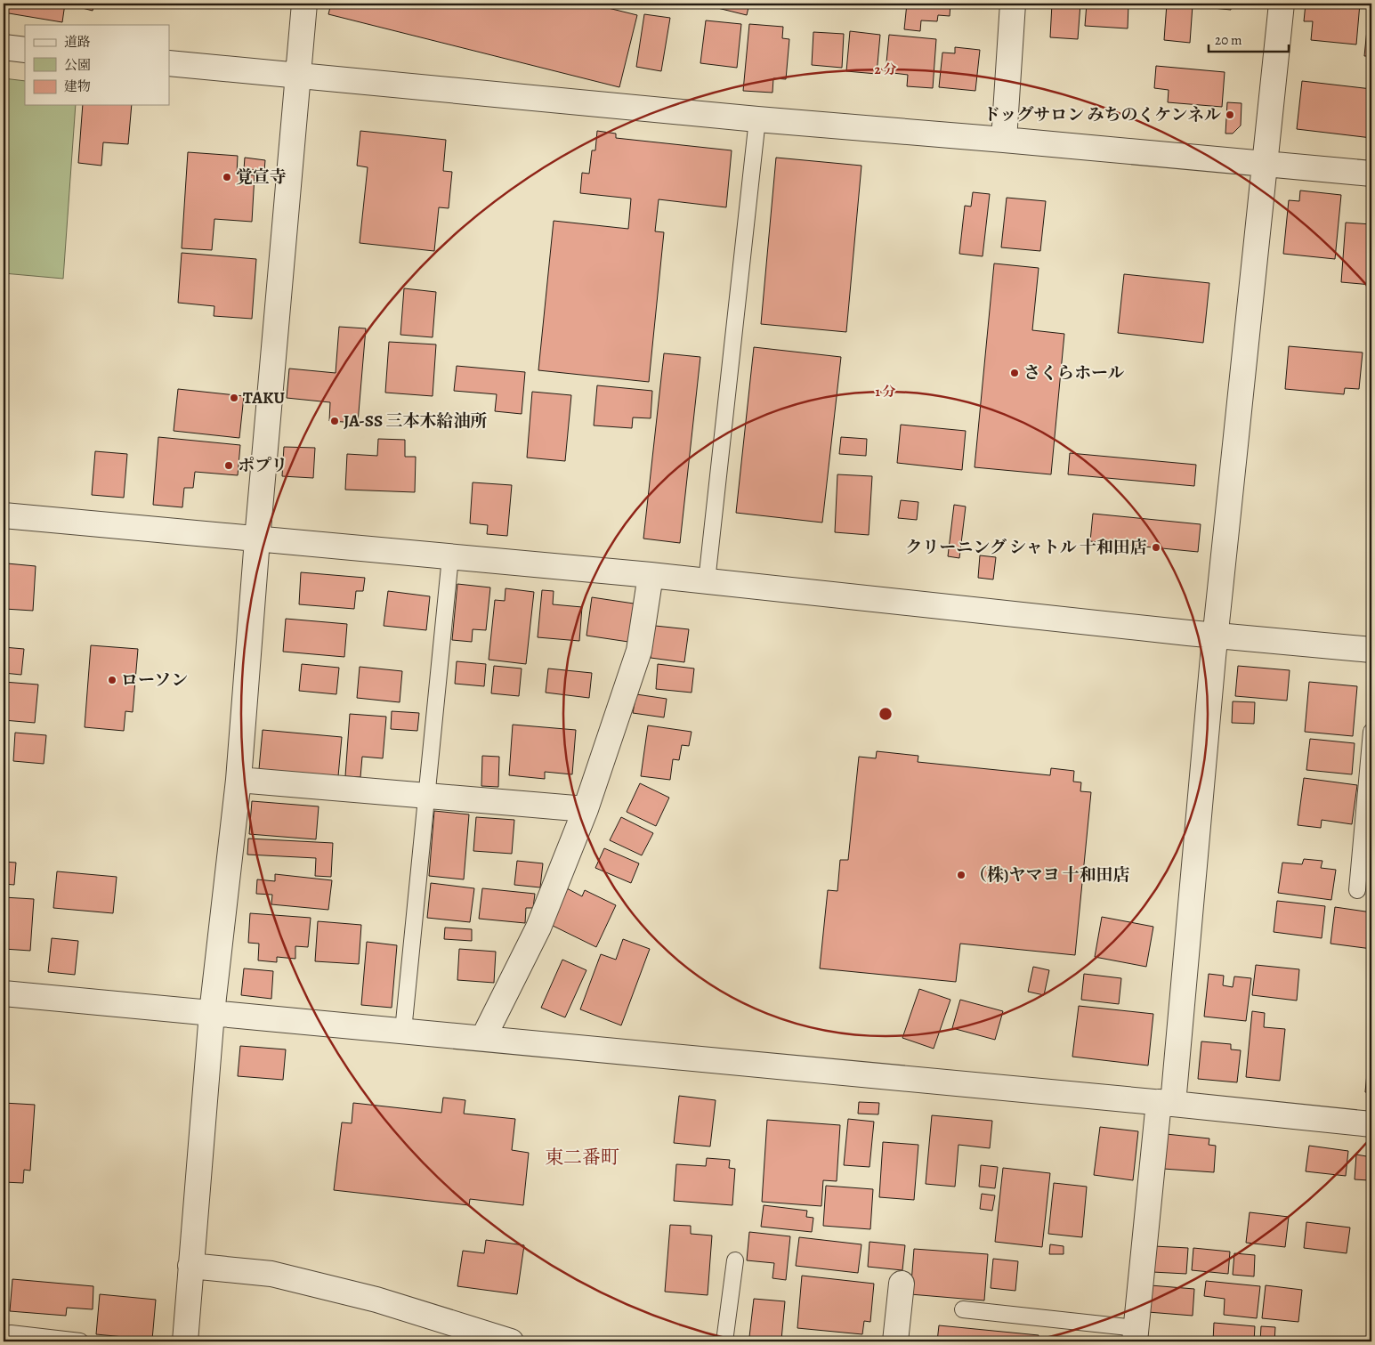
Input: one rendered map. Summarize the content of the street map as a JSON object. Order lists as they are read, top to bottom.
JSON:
{
  "districts": ["東二番町"],
  "places": [
    "ドッグサロン みちのくケンネル",
    "覚宣寺",
    "さくらホール",
    "TAKU",
    "JA-SS 三本木給油所",
    "ポプリ",
    "クリーニング シャトル 十和田店",
    "ローソン",
    "（株)ヤマヨ 十和田店"
  ],
  "legend": ["道路", "公園", "建物"],
  "scale_bar": "20 m",
  "rings": ["2 分", "1 分"]
}
